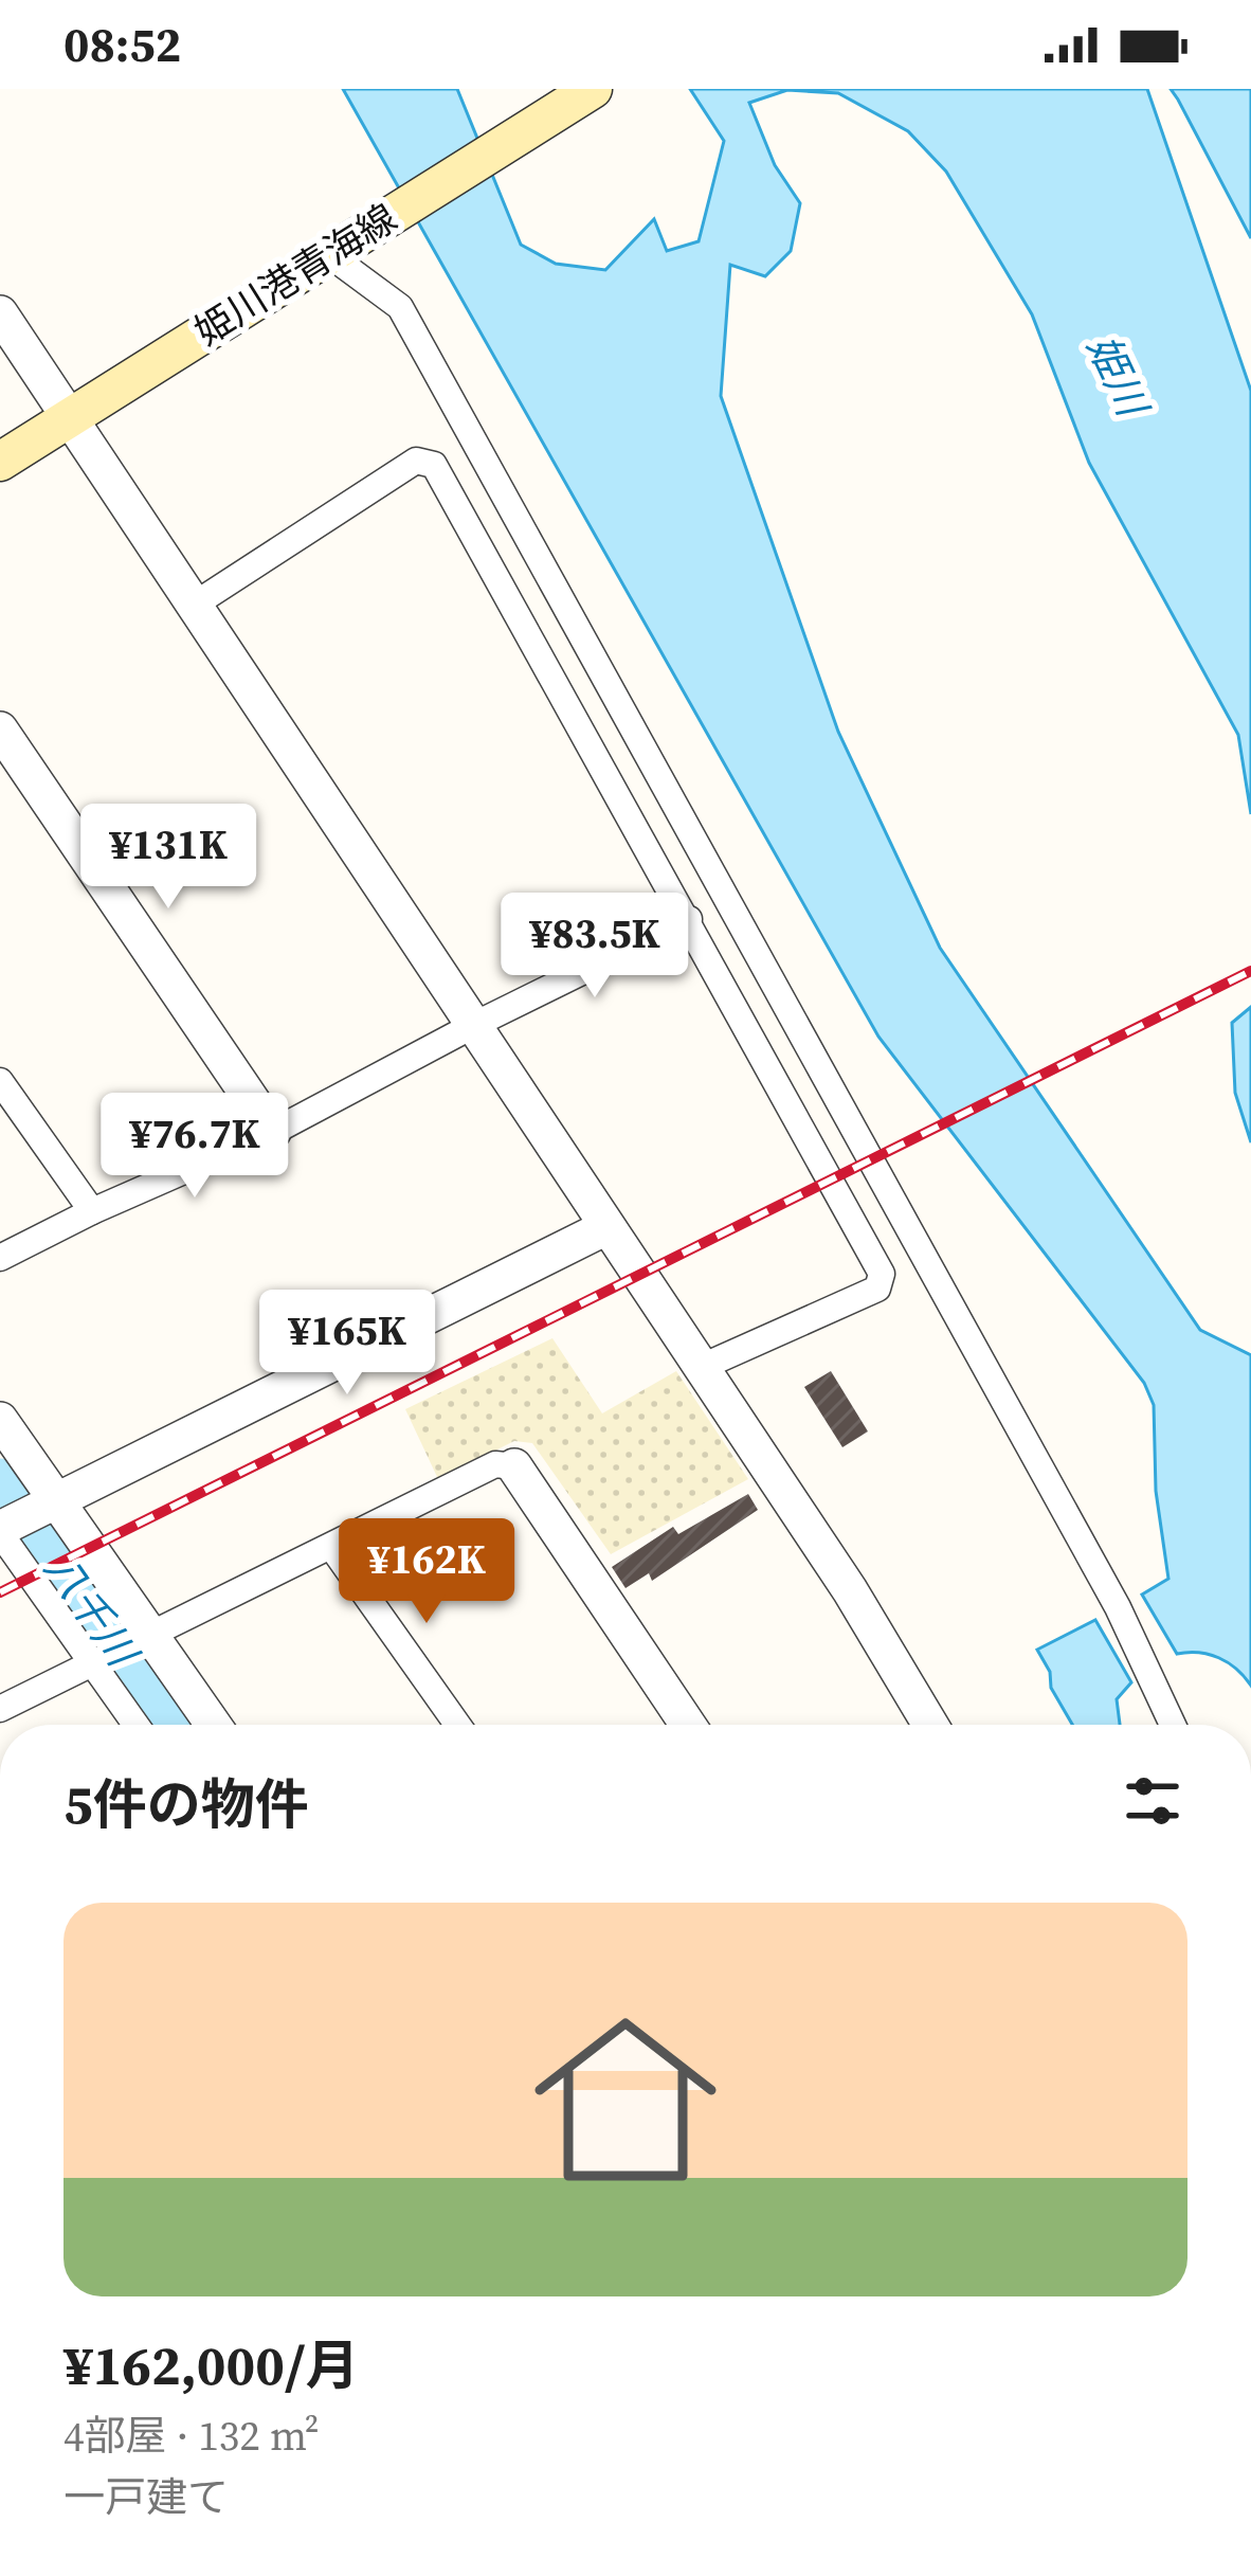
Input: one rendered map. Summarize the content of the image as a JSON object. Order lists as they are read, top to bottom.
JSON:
{
  "streets": {
    "main road": ["姫川港青海線"]
  },
  "water": ["姫川", "八千川"],
  "page": {
    "status": "08:52",
    "price": [
      "¥131K",
      "¥83.5K",
      "¥76.7K",
      "¥165K",
      "¥162K"
    ],
    "heading": "5件の物件",
    "list": [
      {
        "name": "¥162,000/月",
        "note": "4部屋 · 132 m² · 一戸建て"
      }
    ]
  }
}
